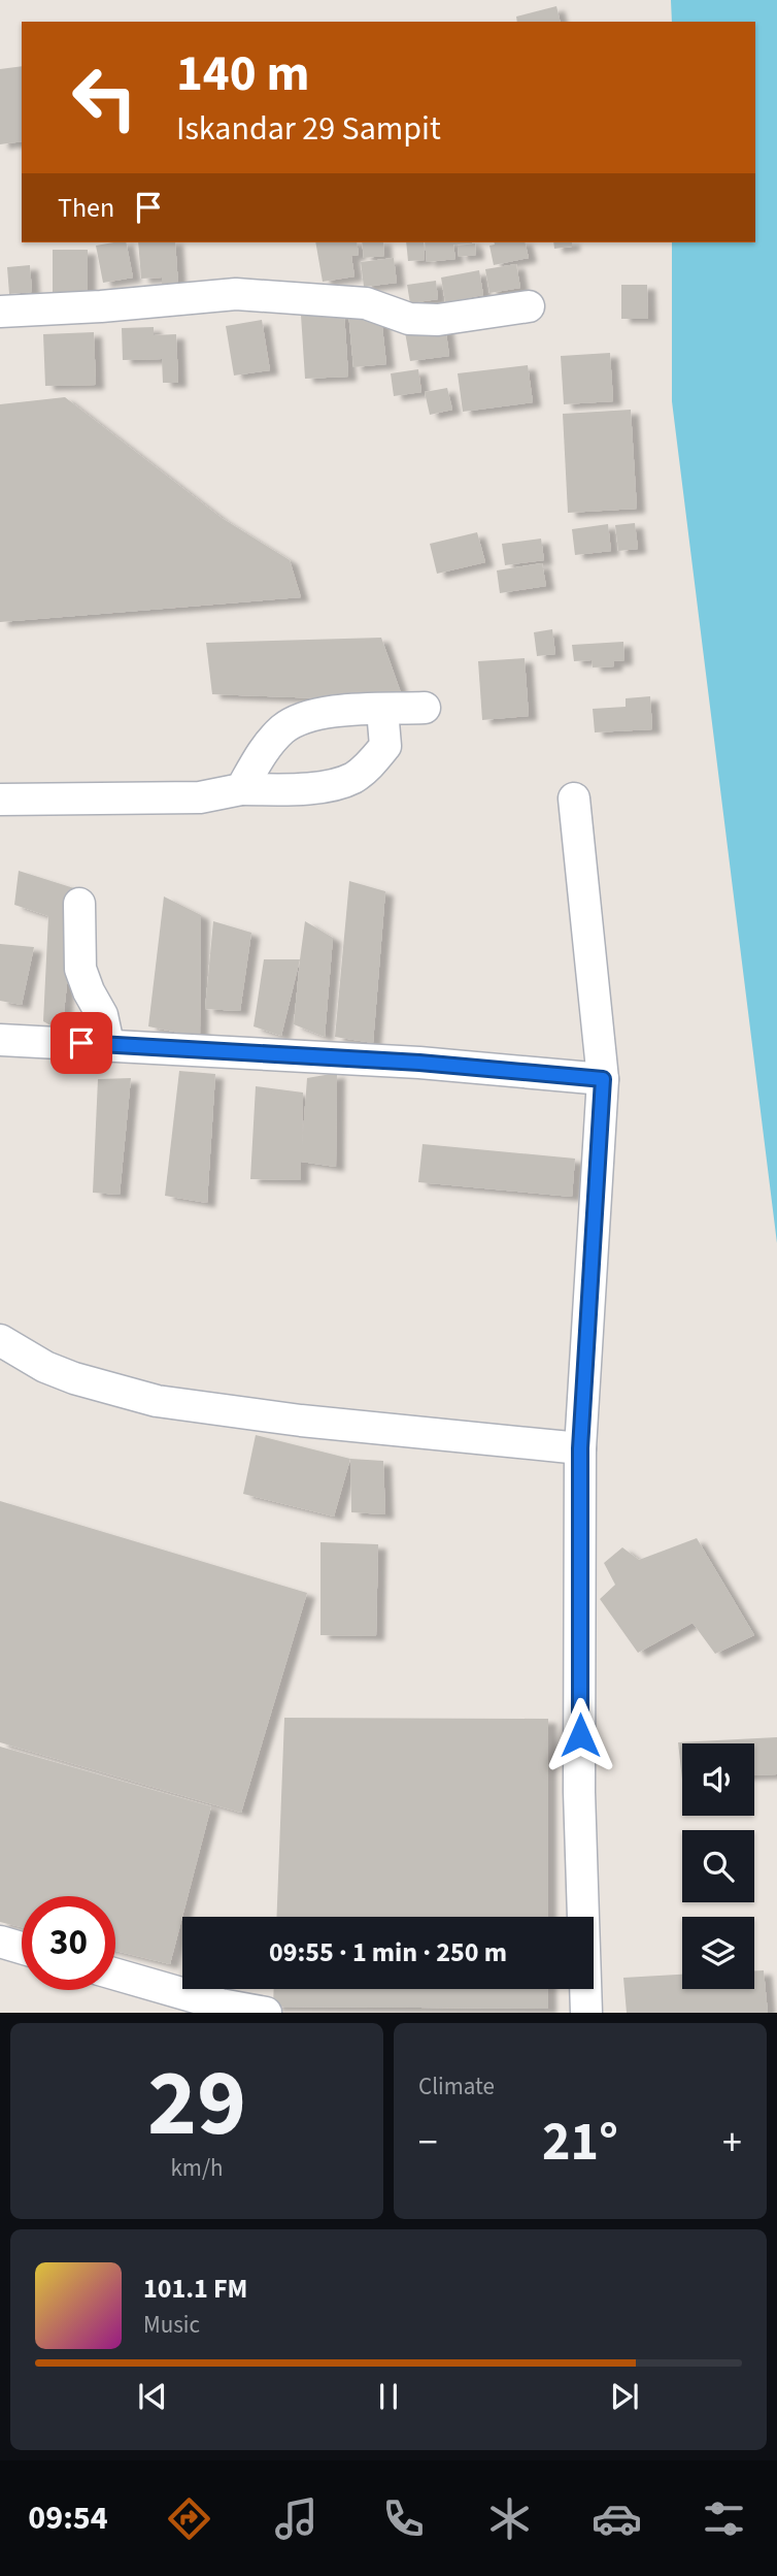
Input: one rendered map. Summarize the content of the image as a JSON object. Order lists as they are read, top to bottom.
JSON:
{
  "page": {
    "turn": ["140 m", "Iskandar 29 Sampit"],
    "then": "Then",
    "limit": "30",
    "trip": "09:55 · 1 min · 250 m",
    "tile": [
      ["29", "km/h"],
      "Climate"
    ],
    "heat": ["−", "21°", "+"],
    "song": ["101.1 FM", "Music"],
    "tabs": "09:54"
  }
}
